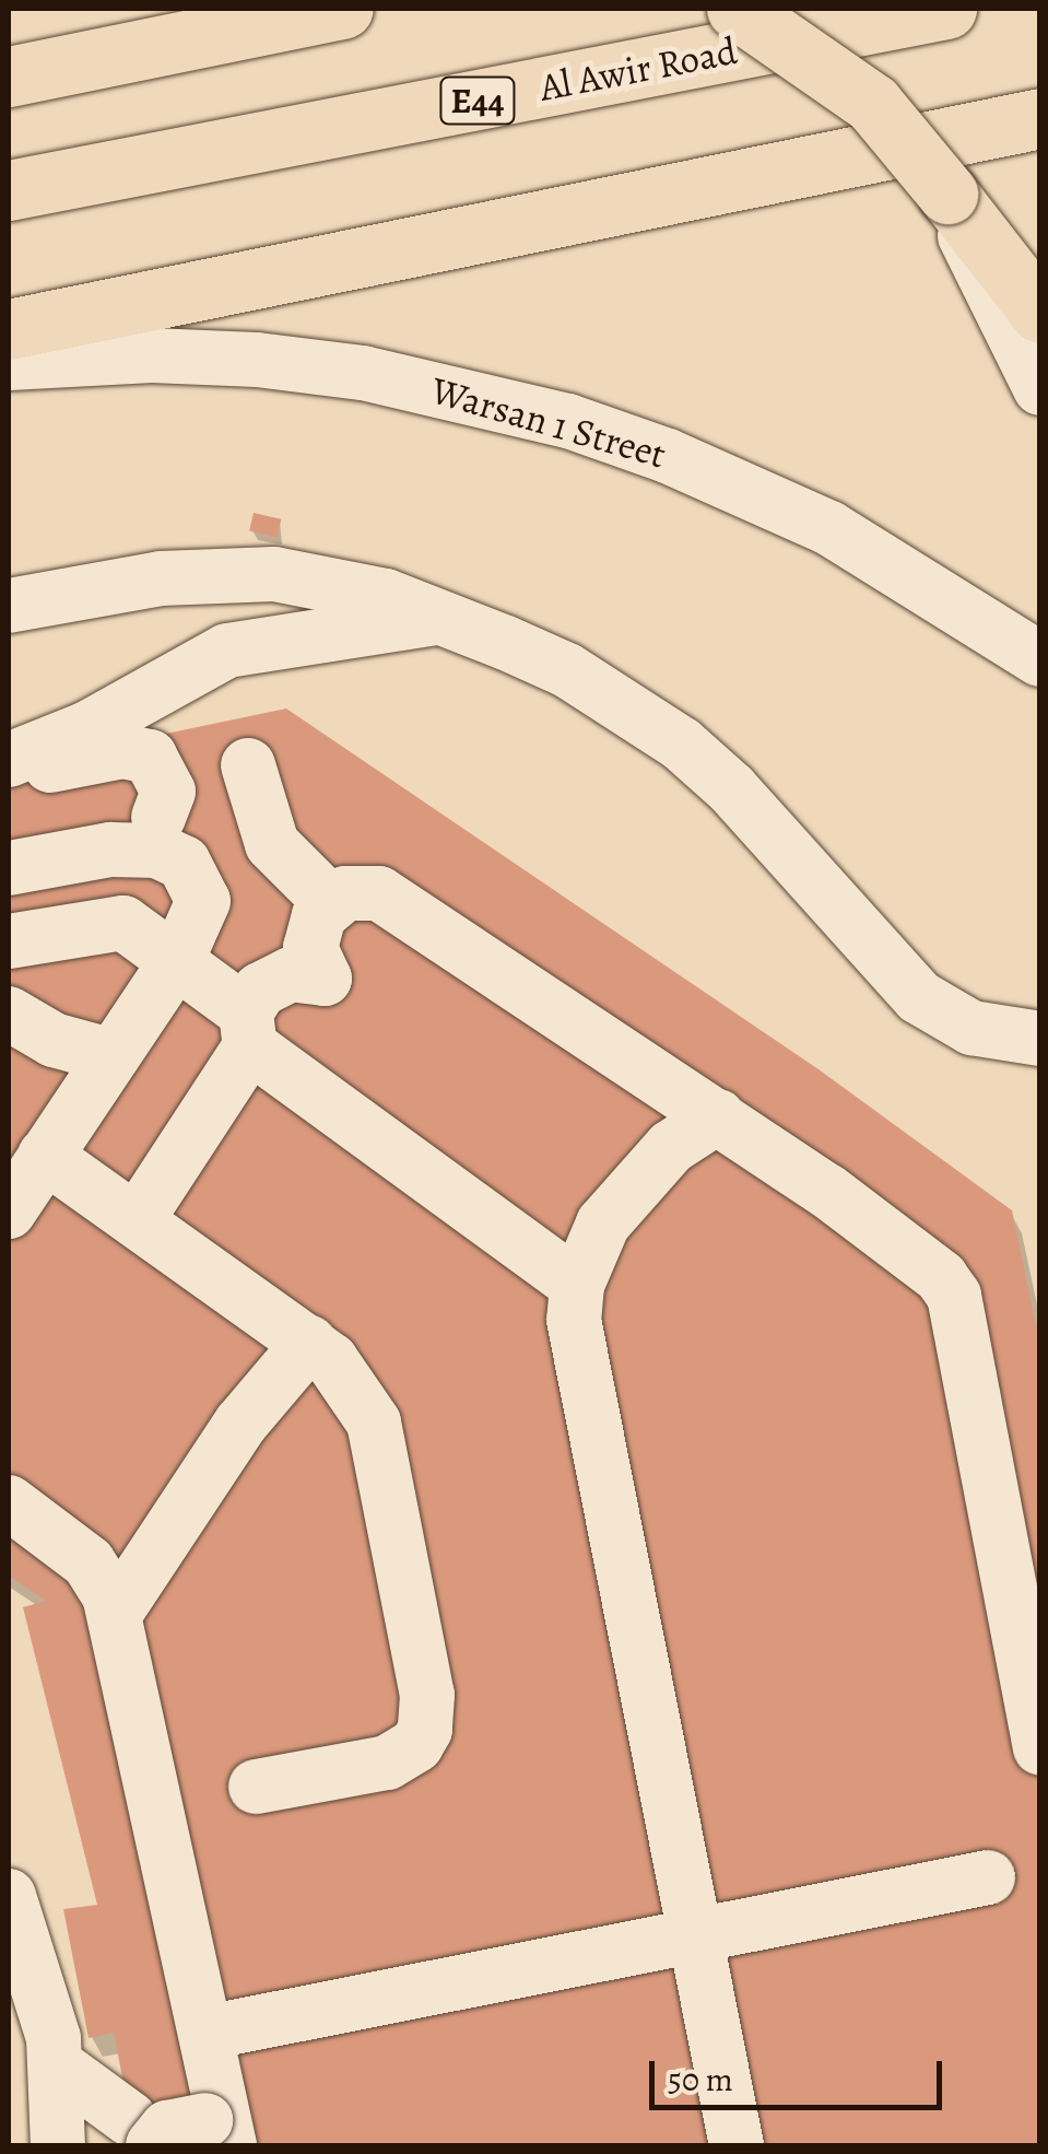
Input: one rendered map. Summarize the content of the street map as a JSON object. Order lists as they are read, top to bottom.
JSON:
{
  "streets": {
    "main road": ["Al Awir Road", "E44"],
    "street": ["Warsan 1 Street"]
  },
  "scale_bar": "50 m"
}
